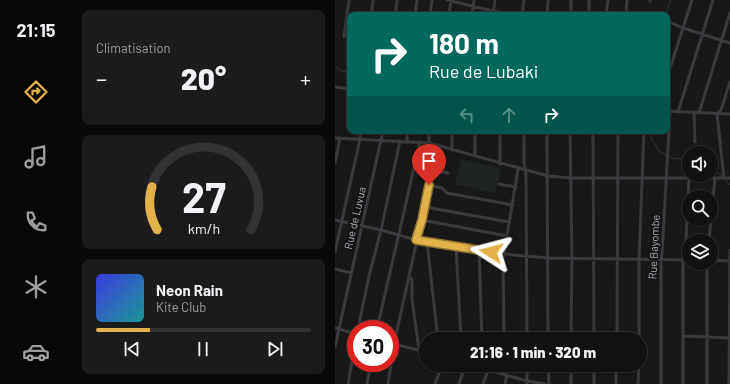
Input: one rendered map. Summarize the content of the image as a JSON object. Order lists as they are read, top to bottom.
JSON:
{
  "streets": {
    "street": ["Rue de Luvua", "Rue Bayombe"]
  },
  "page": {
    "tabs": "21:15",
    "tile": "Climatisation",
    "turn": ["180 m", "Rue de Lubaki"],
    "heat": ["−", "20°", "+"],
    "song": ["Neon Rain", "Kite Club"],
    "limit": "30",
    "trip": "21:16 · 1 min · 320 m",
    "gauge": ["27", "km/h"]
  }
}
